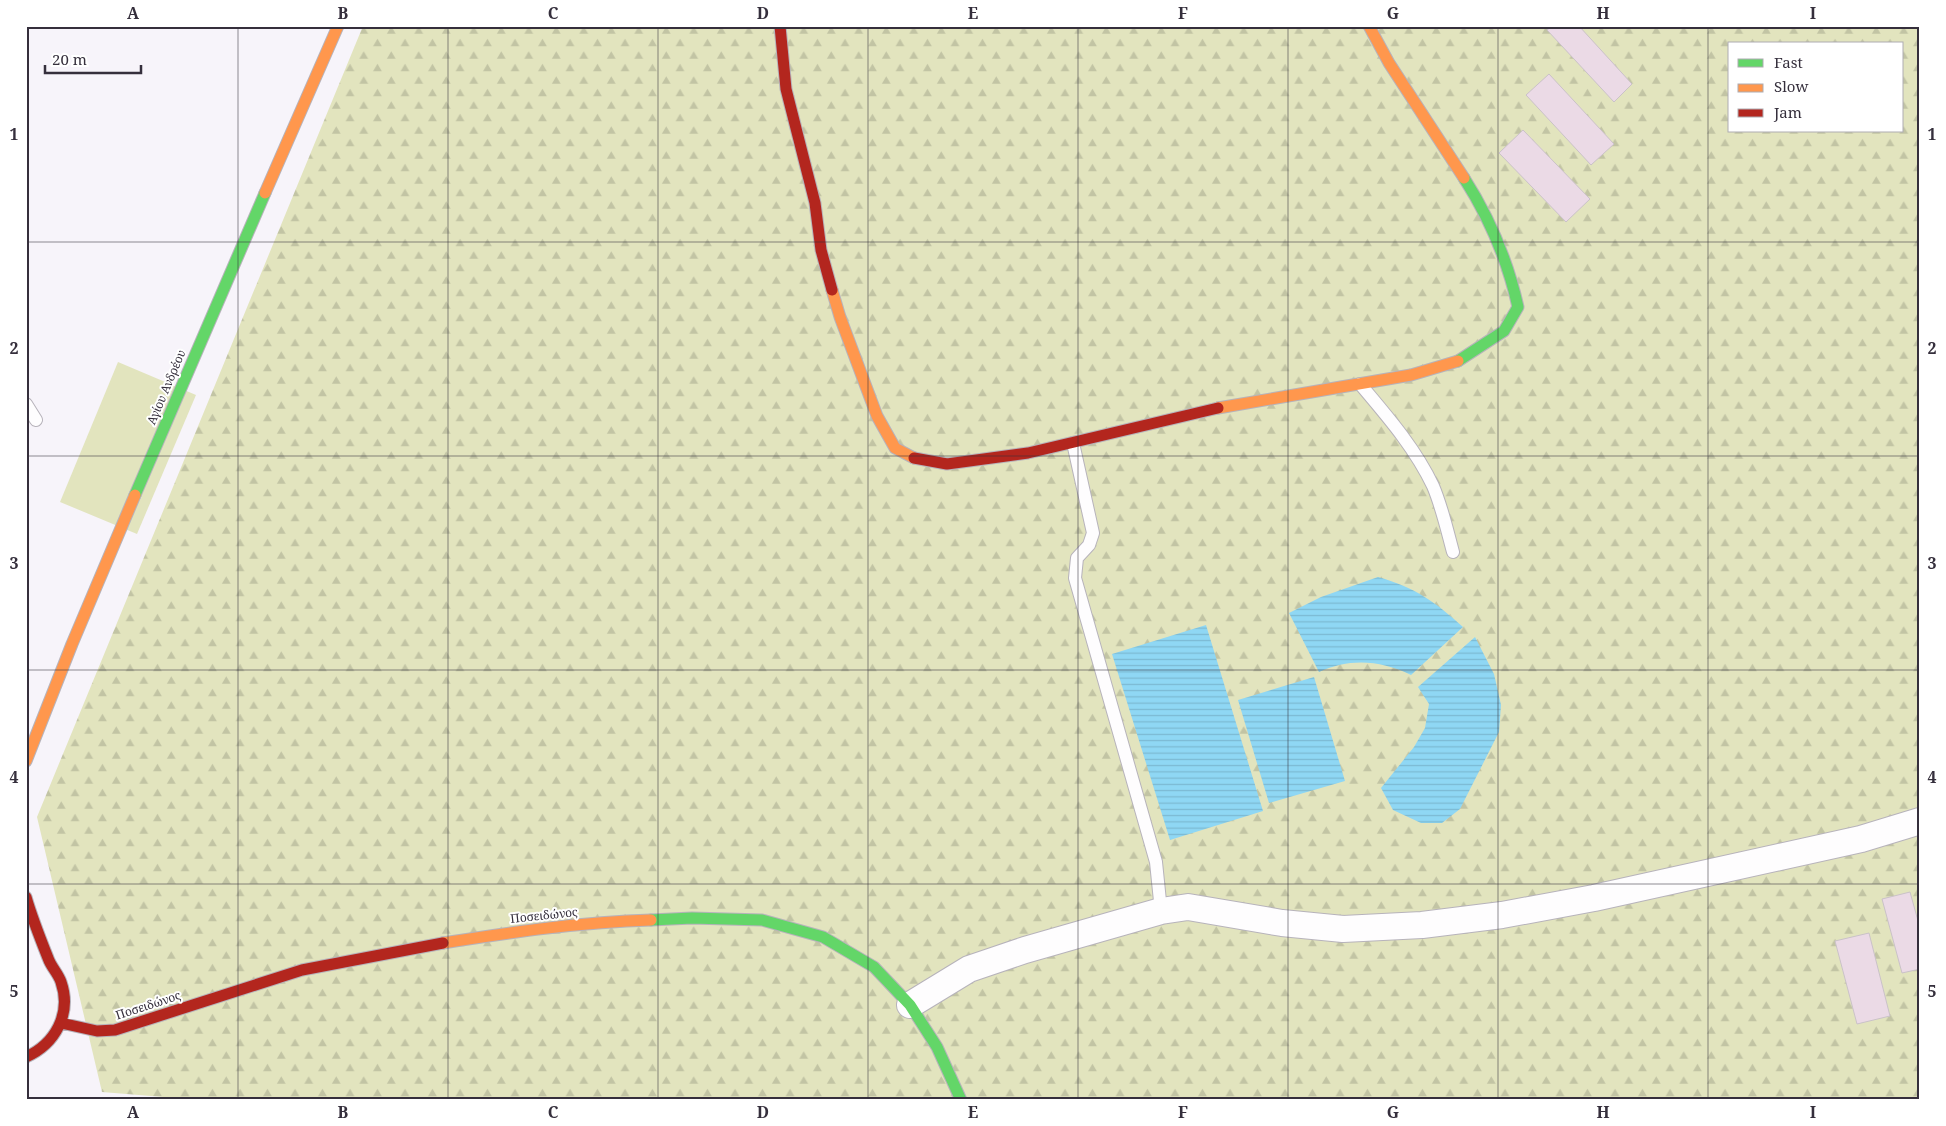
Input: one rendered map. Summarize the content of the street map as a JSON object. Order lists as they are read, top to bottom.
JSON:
{
  "streets": {
    "street": ["Αγίου Ανδρέου", "Ποσειδώνος"]
  },
  "legend": ["Fast", "Slow", "Jam"],
  "scale_bar": "20 m",
  "grid": {
    "columns": [
      "A",
      "B",
      "C",
      "D",
      "E",
      "F",
      "G",
      "H",
      "I"
    ],
    "rows": [
      "1",
      "2",
      "3",
      "4",
      "5"
    ]
  }
}
